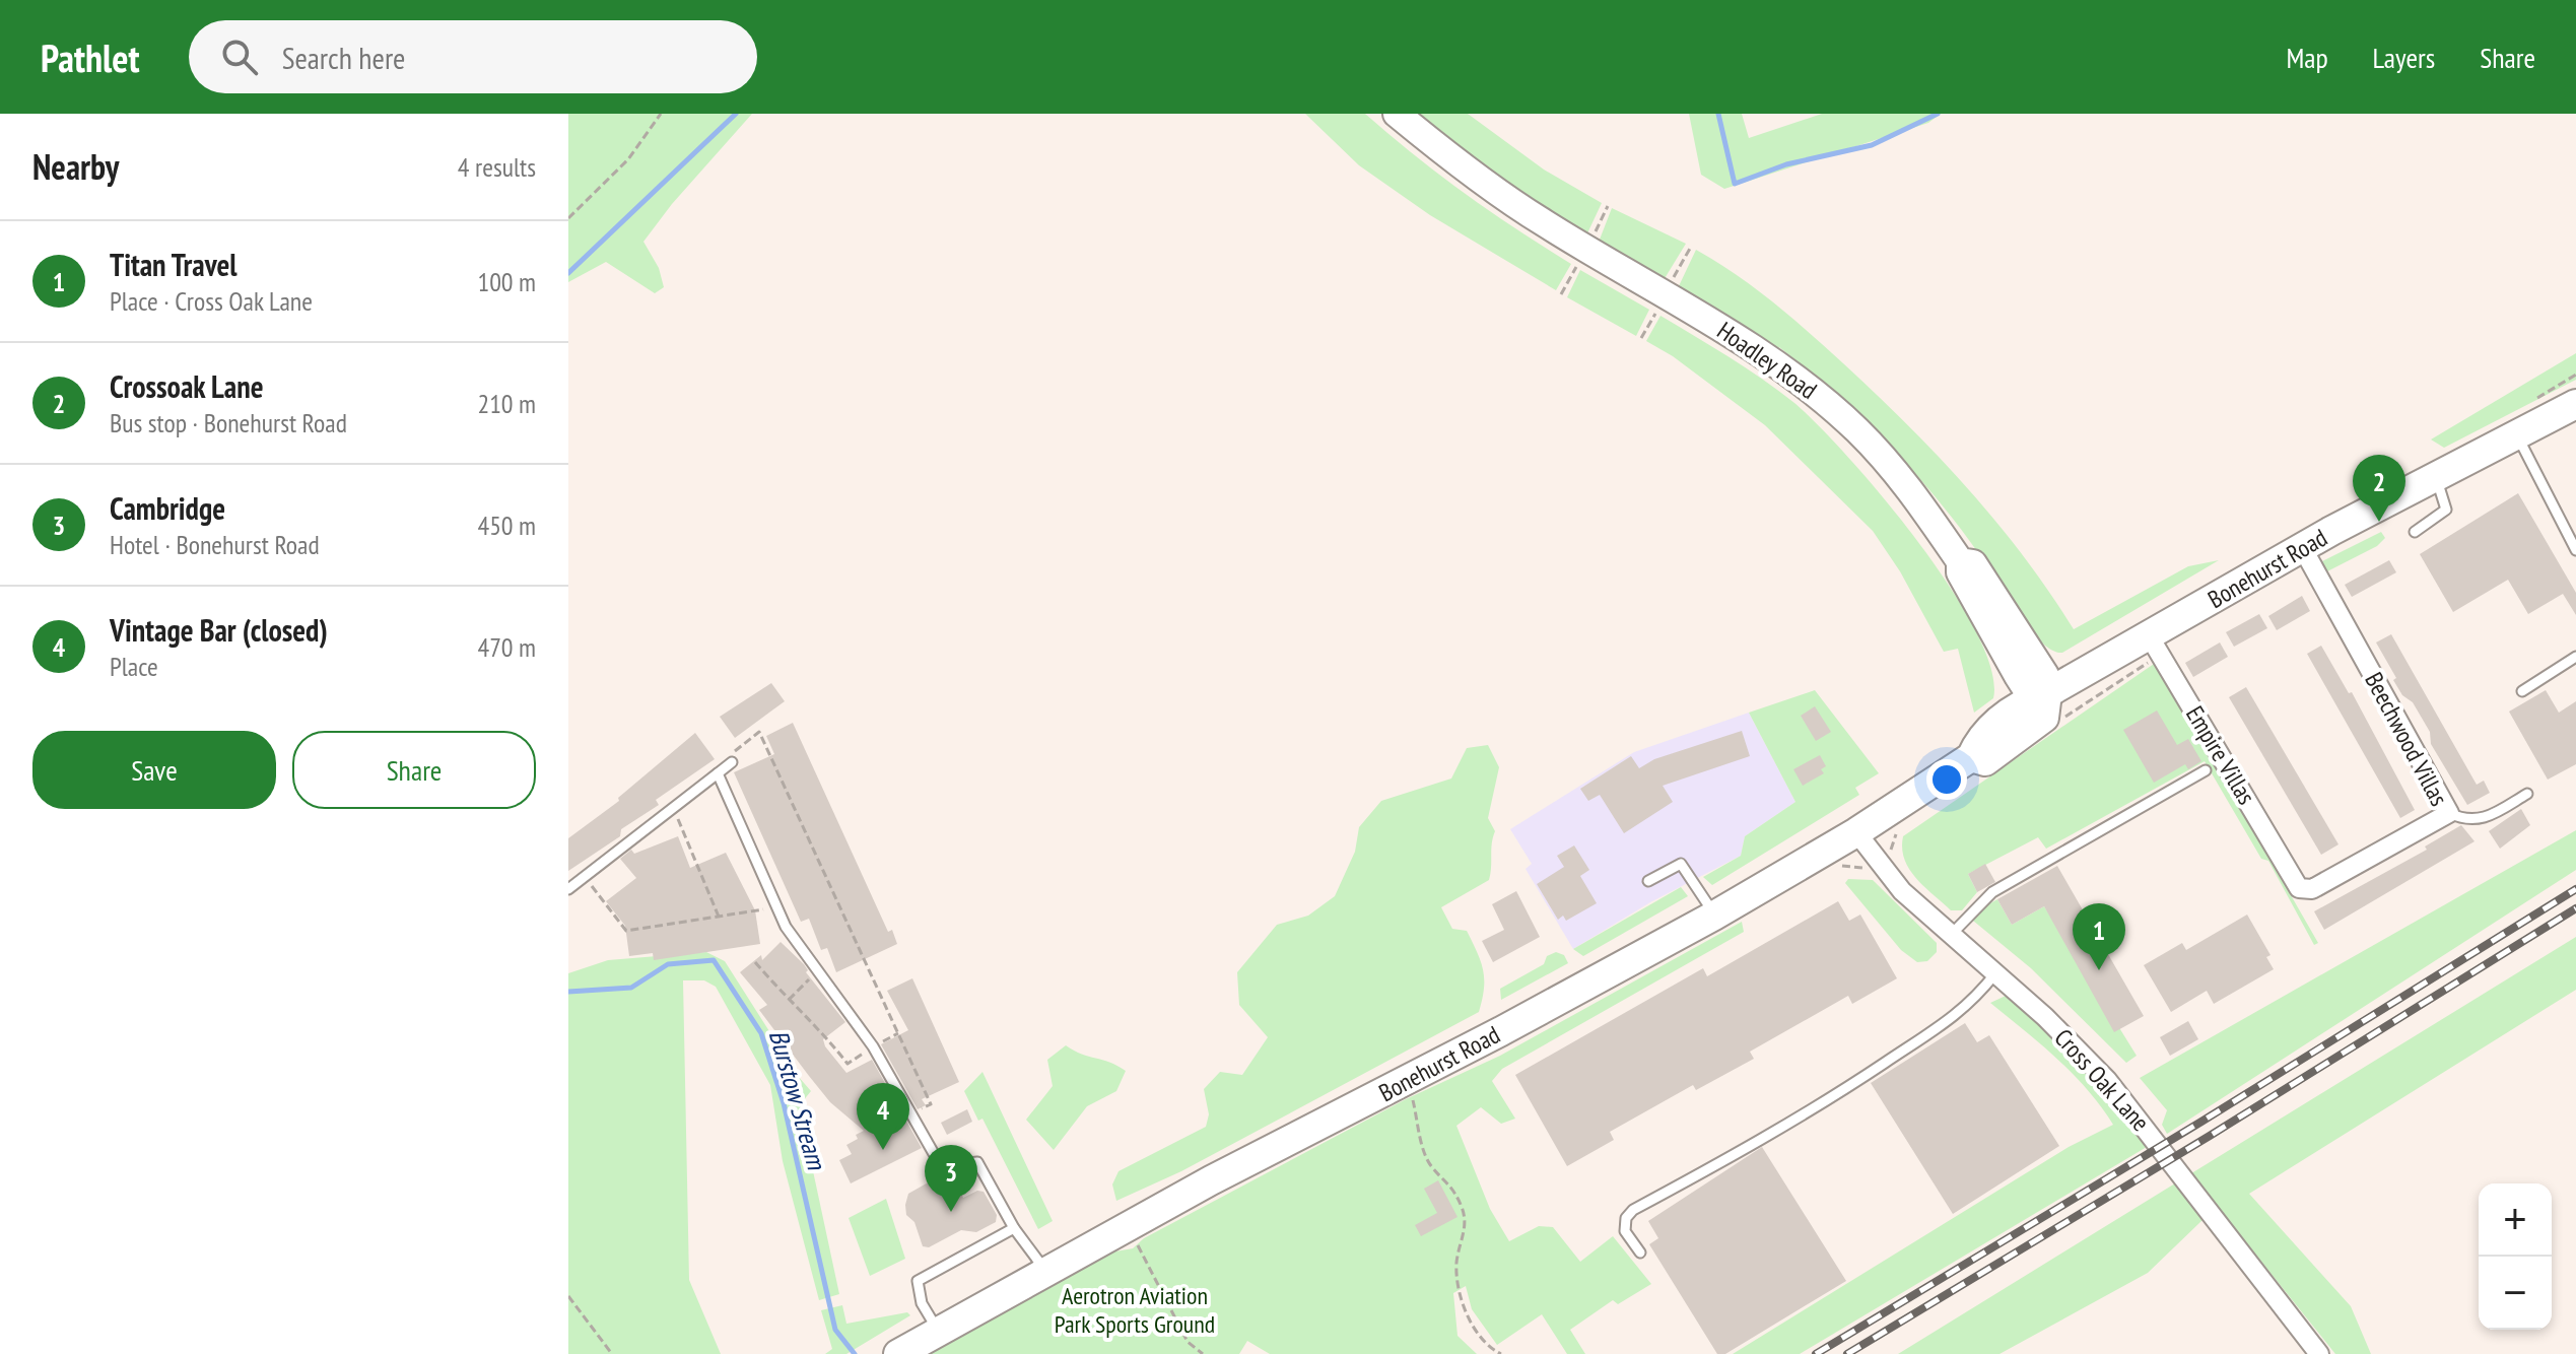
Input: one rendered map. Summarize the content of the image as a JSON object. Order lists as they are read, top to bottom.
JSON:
{
  "streets": {
    "main road": ["Bonehurst Road"],
    "street": [
      "Hoadley Road",
      "Beechwood Villas",
      "Empire Villas",
      "Cross Oak Lane"
    ]
  },
  "crossings": [
    ["Hoadley Road", "Bonehurst Road"],
    ["Bonehurst Road", "Beechwood Villas"],
    ["Bonehurst Road", "Empire Villas"],
    ["Bonehurst Road", "Cross Oak Lane"],
    ["Beechwood Villas", "Empire Villas"]
  ],
  "water": ["Burstow Stream"],
  "parks": ["Aerotron Aviation Park Sports Ground"],
  "page": {
    "header": "Pathlet",
    "search": "Search here",
    "nav": ["Map", "Layers", "Share"],
    "heading": ["Nearby", "4 results"],
    "list": [
      {
        "mark": "1",
        "name": "Titan Travel",
        "note": "Place · Cross Oak Lane",
        "value": "100 m"
      },
      {
        "mark": "2",
        "name": "Crossoak Lane",
        "note": "Bus stop · Bonehurst Road",
        "value": "210 m"
      },
      {
        "mark": "3",
        "name": "Cambridge",
        "note": "Hotel · Bonehurst Road",
        "value": "450 m"
      },
      {
        "mark": "4",
        "name": "Vintage Bar (closed)",
        "note": "Place",
        "value": "470 m"
      }
    ],
    "pins": [
      "2",
      "1",
      "4",
      "3"
    ],
    "buttons": ["Save", "Share"],
    "map_buttons": ["+", "−"]
  }
}
